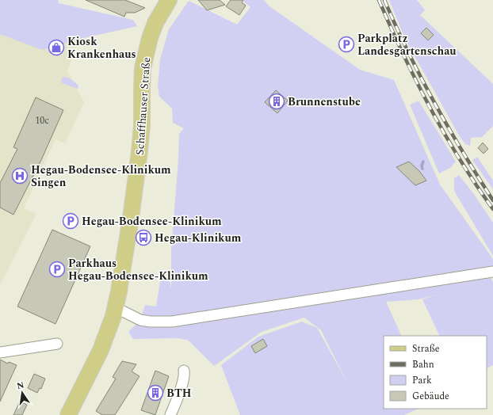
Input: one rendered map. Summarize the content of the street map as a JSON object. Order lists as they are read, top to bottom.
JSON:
{
  "streets": {
    "main road": ["Schaffhauser Straße"]
  },
  "places": {
    "parking": ["Parkplatz Landesgartenschau", "Hegau-Bodensee-Klinikum", "Parkhaus Hegau-Bodensee-Klinikum"],
    "shop": ["Kiosk Krankenhaus"],
    "building": ["Brunnenstube", "BTH"],
    "hospital": ["Hegau-Bodensee-Klinikum Singen"],
    "bus stop": ["Hegau-Klinikum"]
  },
  "house_numbers": ["10c"],
  "legend": [
    "Straße",
    "Bahn",
    "Park",
    "Gebäude"
  ],
  "north": "top"
}
